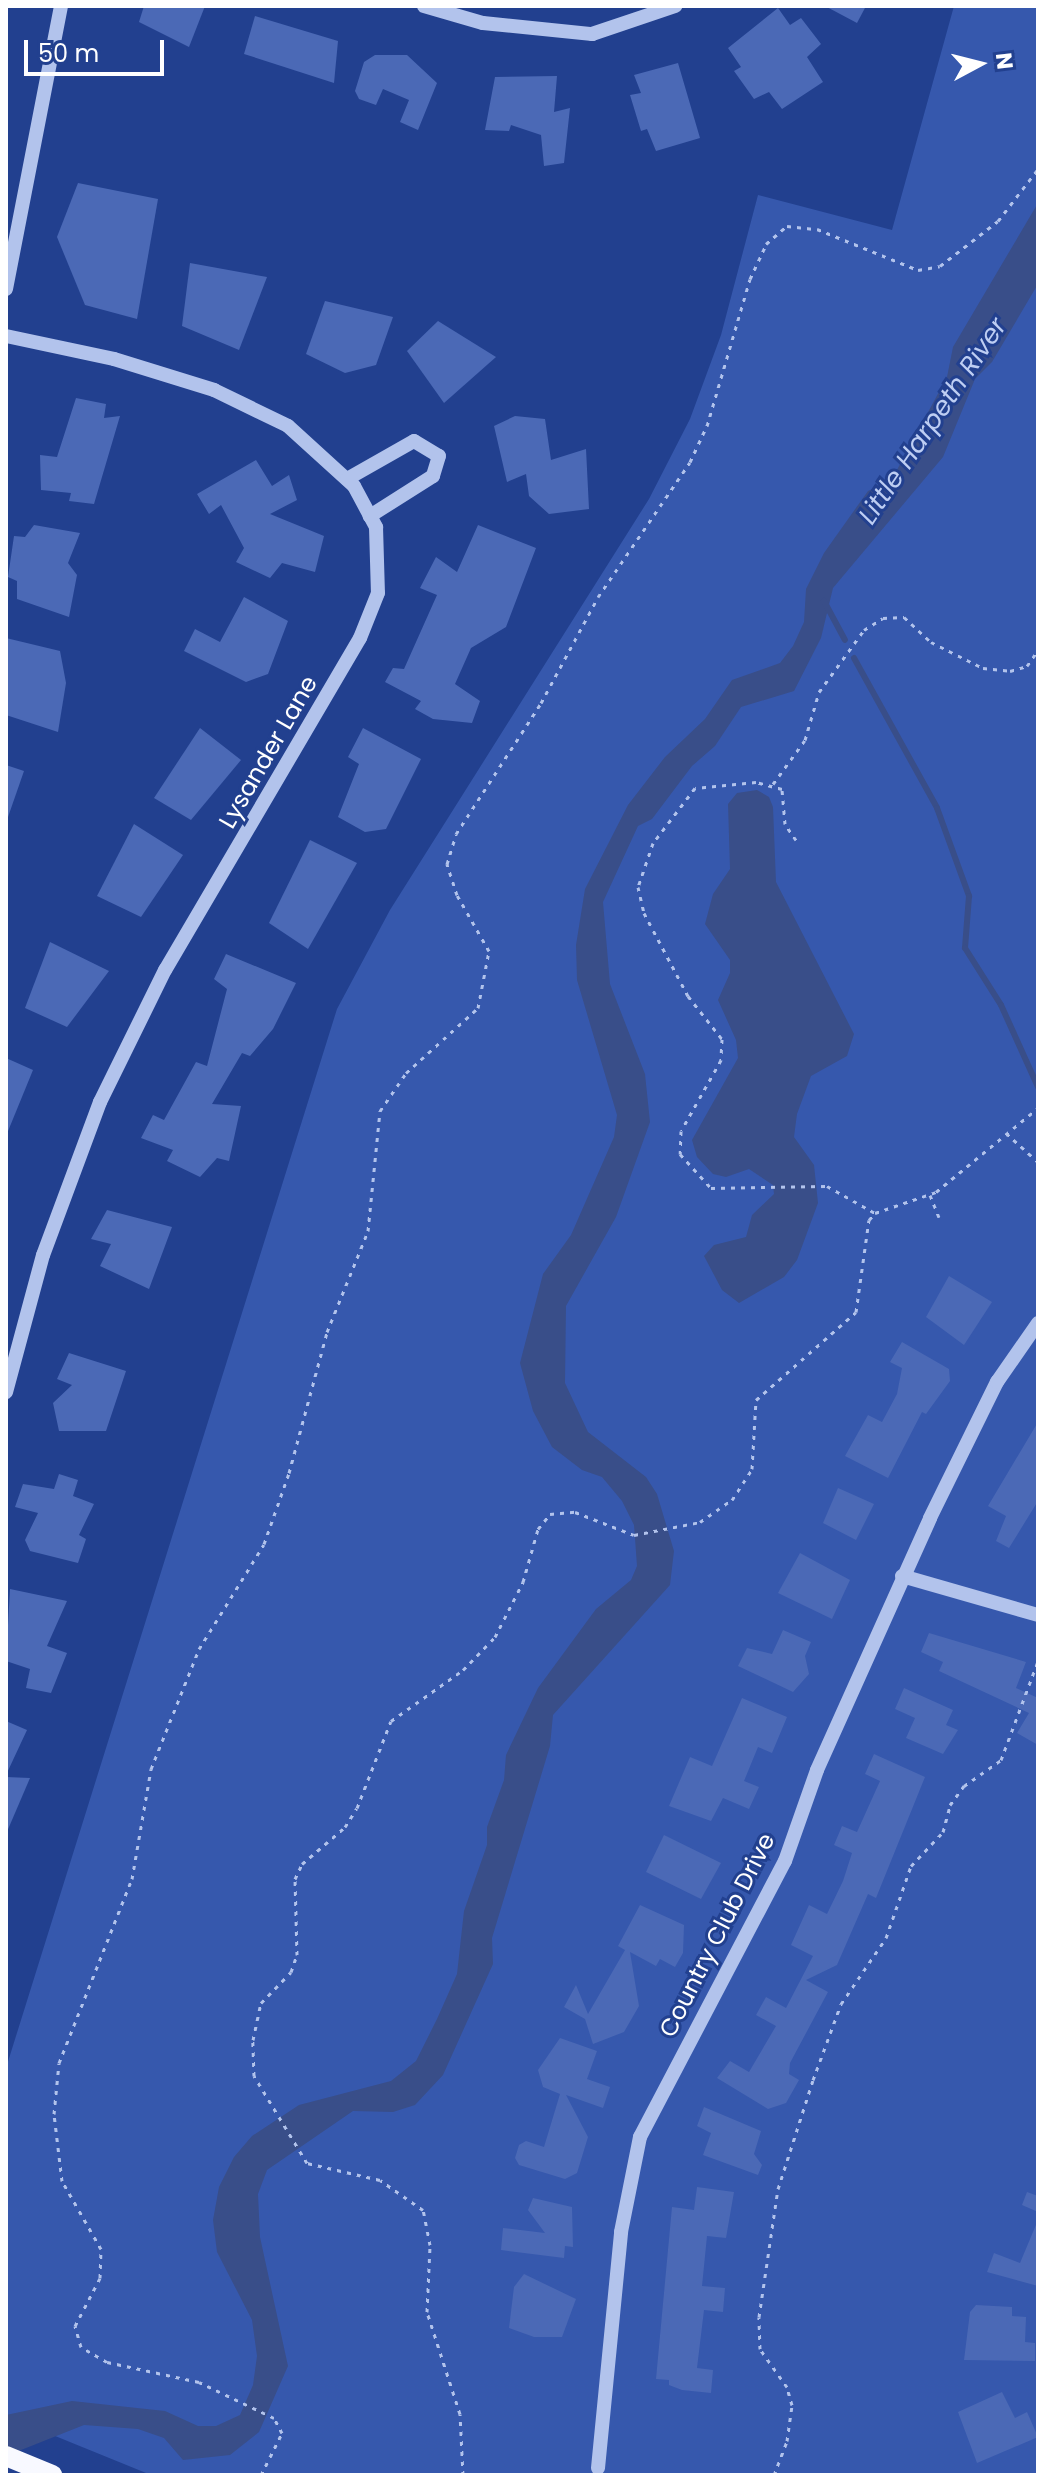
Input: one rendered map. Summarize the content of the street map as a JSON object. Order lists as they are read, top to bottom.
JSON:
{
  "streets": {
    "street": ["Lysander Lane", "Country Club Drive"]
  },
  "water": ["Little Harpeth River"],
  "scale_bar": "50 m",
  "north": "right"
}
